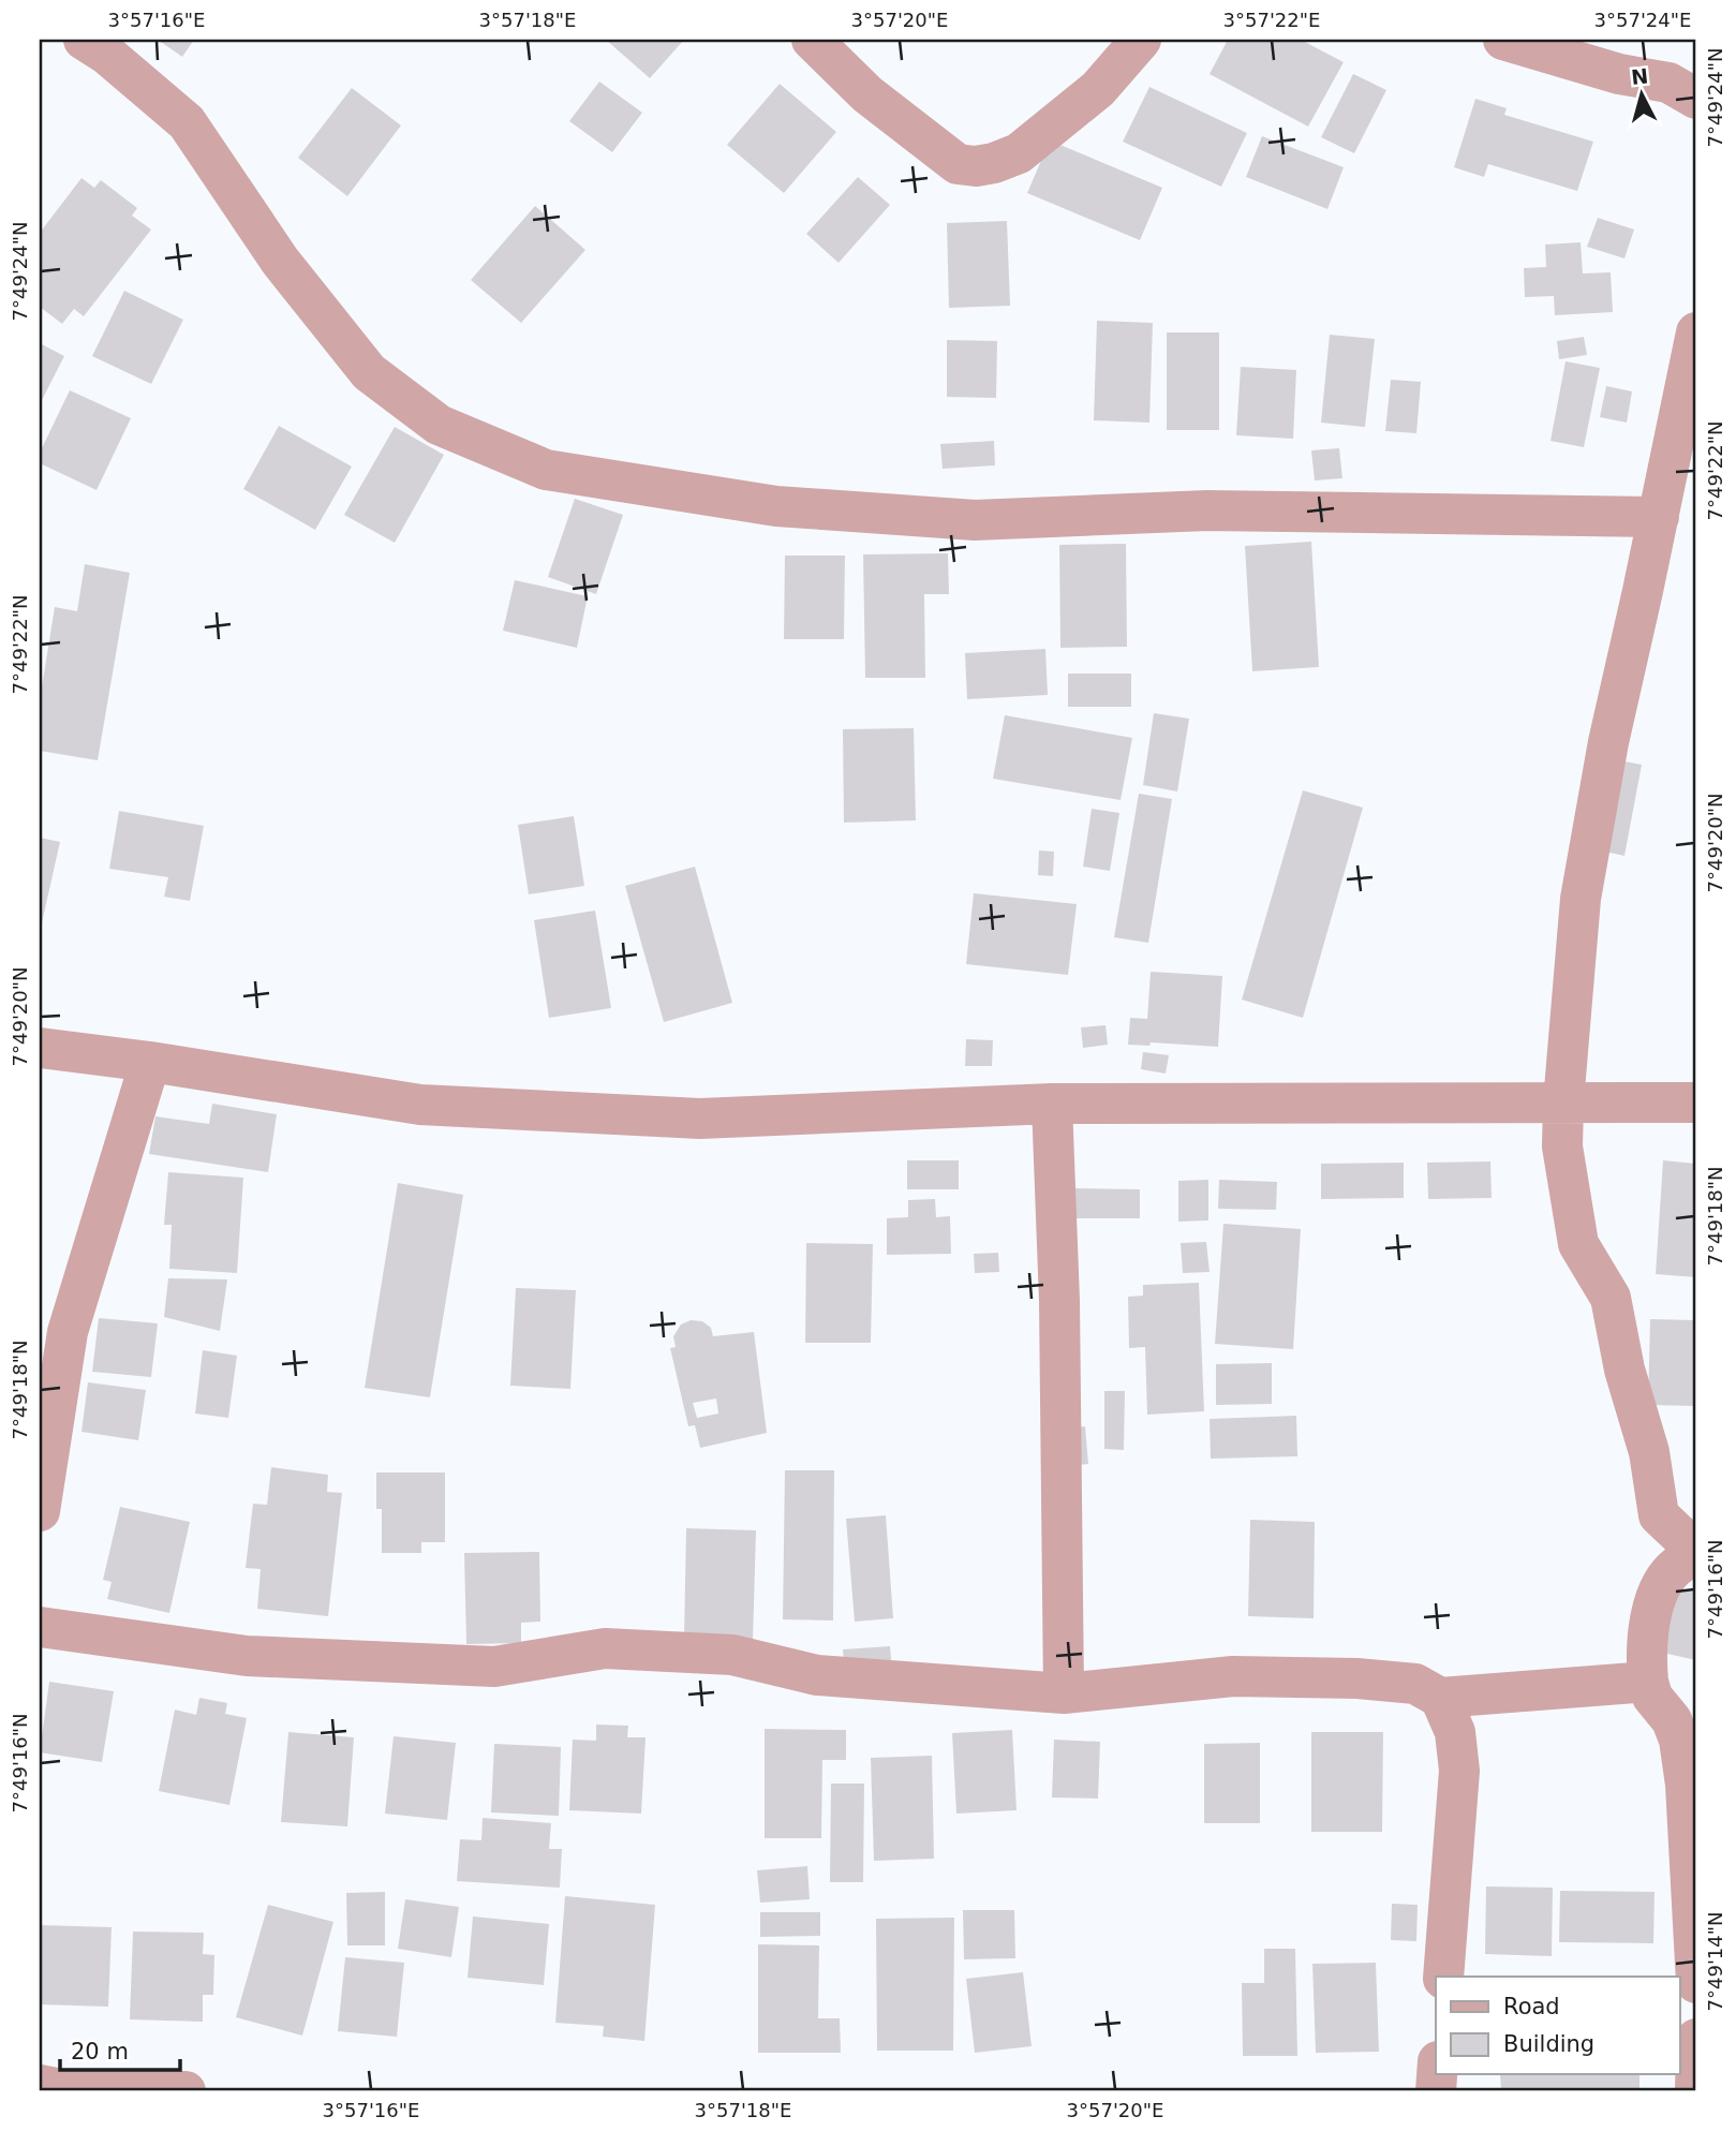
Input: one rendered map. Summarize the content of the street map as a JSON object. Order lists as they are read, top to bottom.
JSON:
{
  "legend": ["Road", "Building"],
  "scale_bar": "20 m",
  "north": "top",
  "coordinates": [
    "3°57'16\"E",
    "3°57'18\"E",
    "3°57'20\"E",
    "3°57'22\"E",
    "3°57'24\"E",
    "7°49'24\"N",
    "7°49'22\"N",
    "7°49'20\"N",
    "7°49'18\"N",
    "7°49'16\"N",
    "7°49'14\"N"
  ]
}
